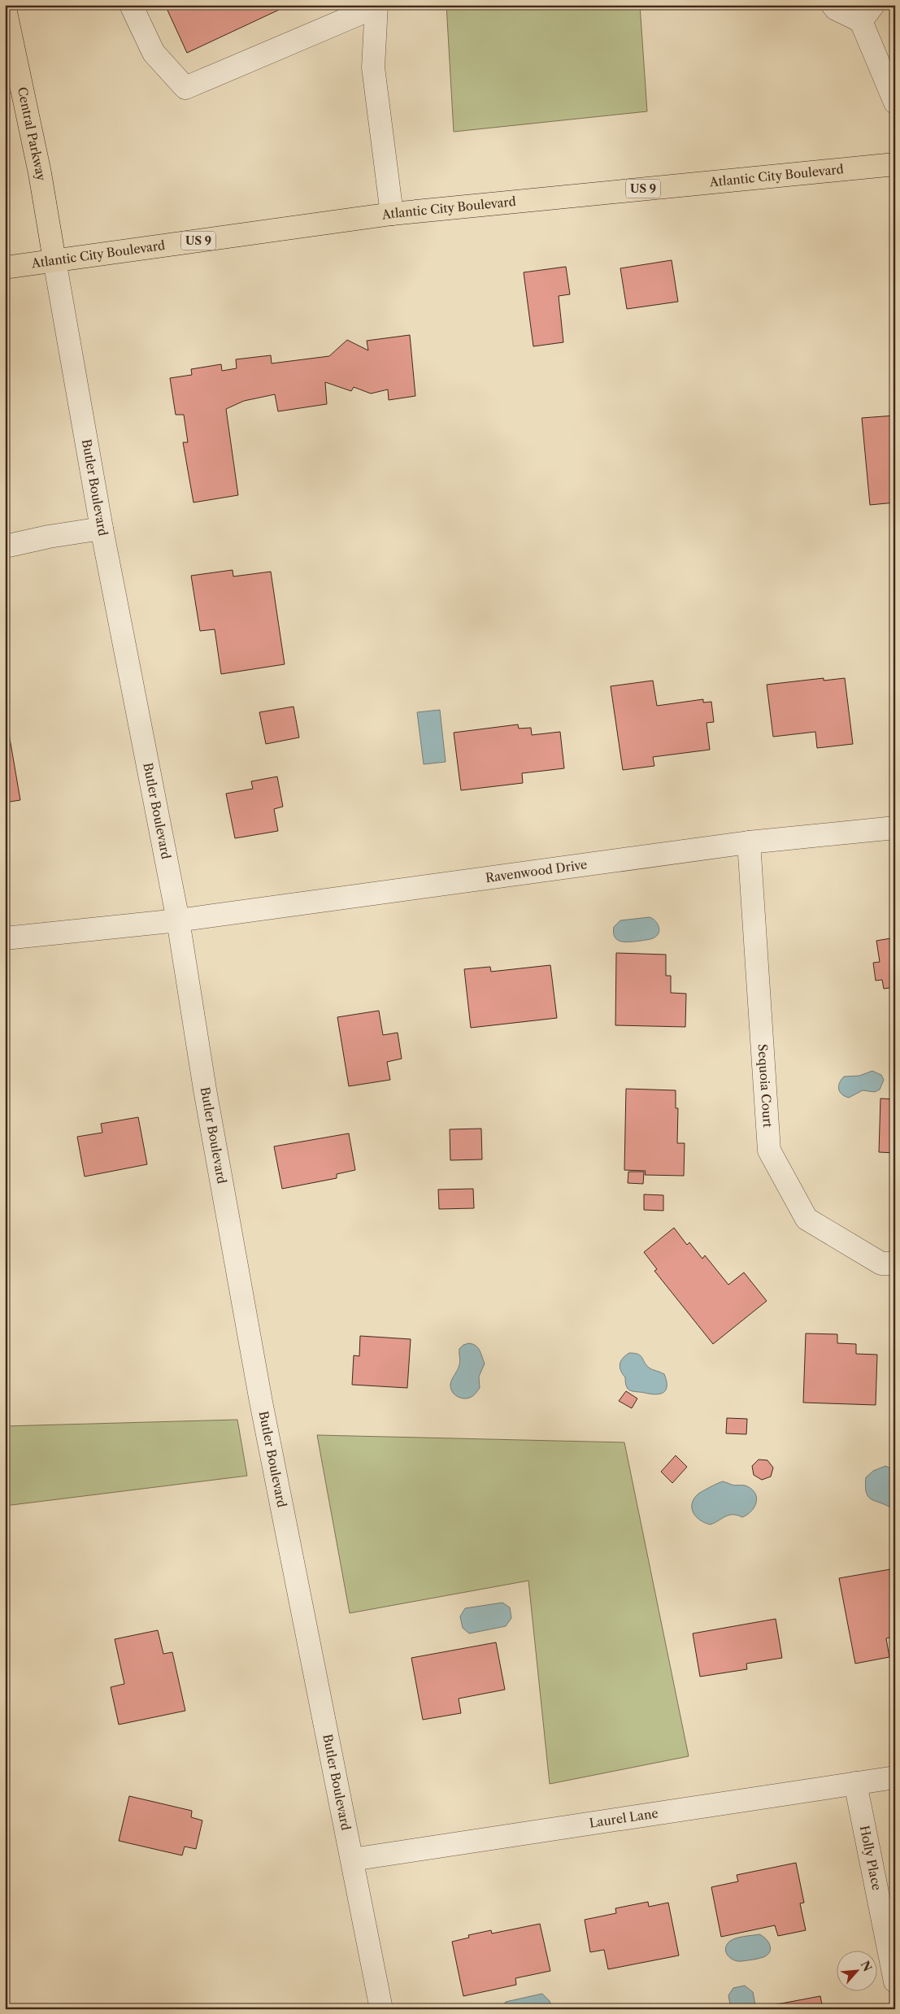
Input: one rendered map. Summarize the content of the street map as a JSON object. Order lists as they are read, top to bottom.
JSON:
{
  "streets": {
    "main road": ["Central Parkway", "Atlantic City Boulevard", "US 9"],
    "street": [
      "Butler Boulevard",
      "Ravenwood Drive",
      "Sequoia Court",
      "Laurel Lane",
      "Holly Place"
    ]
  },
  "crossings": [
    ["Central Parkway", "Atlantic City Boulevard"],
    ["Central Parkway", "Butler Boulevard"],
    ["Atlantic City Boulevard", "Butler Boulevard"],
    ["Butler Boulevard", "Ravenwood Drive"],
    ["Butler Boulevard", "Laurel Lane"],
    ["Ravenwood Drive", "Sequoia Court"],
    ["Laurel Lane", "Holly Place"]
  ],
  "north": "top right"
}
